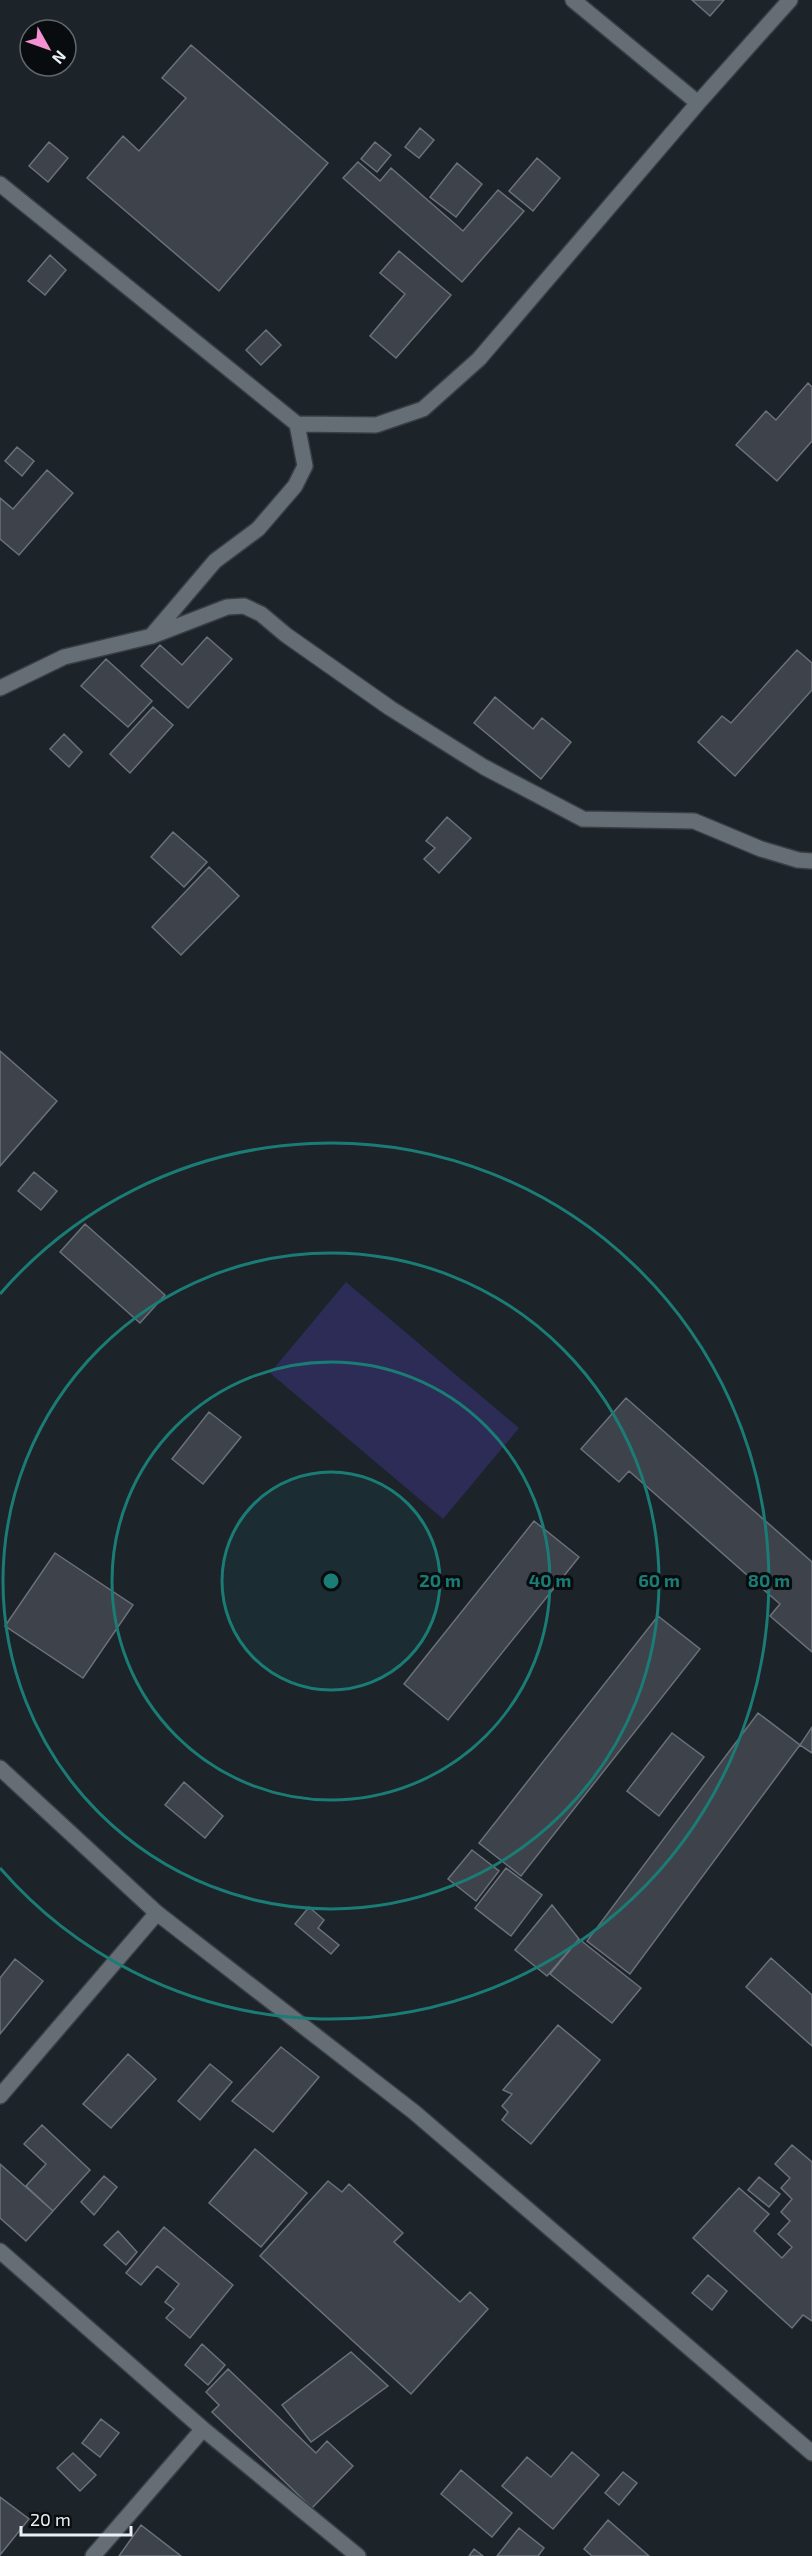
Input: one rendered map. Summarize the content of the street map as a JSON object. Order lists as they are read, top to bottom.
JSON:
{
  "scale_bar": "20 m",
  "north": "bottom right",
  "rings": [
    "20 m",
    "40 m",
    "60 m",
    "80 m"
  ]
}
